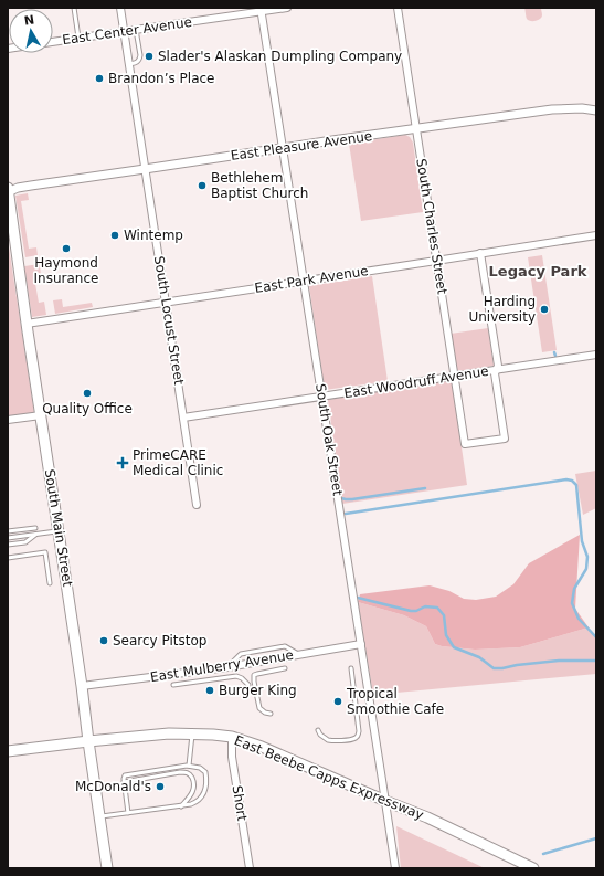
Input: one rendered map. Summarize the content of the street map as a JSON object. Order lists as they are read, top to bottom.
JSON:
{
  "streets": {
    "main road": ["South Main Street", "East Beebe Capps Expressway"],
    "street": [
      "East Center Avenue",
      "East Pleasure Avenue",
      "South Charles Street",
      "East Park Avenue",
      "South Locust Street",
      "East Woodruff Avenue",
      "South Oak Street",
      "East Mulberry Avenue",
      "Short"
    ]
  },
  "crossings": [
    ["East Center Avenue", "South Locust Street"],
    ["East Center Avenue", "South Oak Street"],
    ["East Pleasure Avenue", "South Charles Street"],
    ["East Pleasure Avenue", "South Locust Street"],
    ["East Pleasure Avenue", "South Oak Street"],
    ["East Pleasure Avenue", "South Main Street"],
    ["South Charles Street", "East Park Avenue"],
    ["South Charles Street", "East Woodruff Avenue"],
    ["East Park Avenue", "South Locust Street"],
    ["East Park Avenue", "South Oak Street"],
    ["East Park Avenue", "South Main Street"],
    ["South Locust Street", "East Woodruff Avenue"],
    ["East Woodruff Avenue", "South Oak Street"],
    ["South Oak Street", "East Mulberry Avenue"],
    ["South Oak Street", "East Beebe Capps Expressway"],
    ["South Main Street", "East Mulberry Avenue"],
    ["South Main Street", "East Beebe Capps Expressway"],
    ["East Beebe Capps Expressway", "Short"]
  ],
  "districts": ["Legacy Park"],
  "places": {
    "other": [
      "Slader's Alaskan Dumpling Company",
      "Brandon’s Place",
      "Bethlehem Baptist Church",
      "Wintemp",
      "Haymond Insurance",
      "Harding University",
      "Quality Office",
      "Searcy Pitstop",
      "Burger King",
      "Tropical Smoothie Cafe",
      "McDonald's"
    ],
    "health": ["PrimeCARE Medical Clinic"]
  },
  "north": "top"
}
